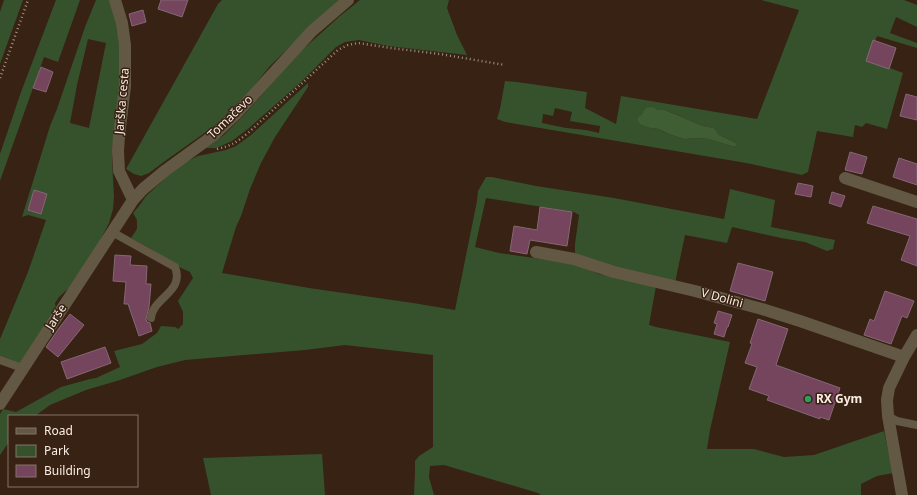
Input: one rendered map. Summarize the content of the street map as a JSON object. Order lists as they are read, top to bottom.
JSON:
{
  "streets": {
    "street": [
      "Jarška cesta",
      "Tomačevo",
      "V Dolini",
      "Jarše"
    ]
  },
  "crossings": [
    ["Jarška cesta", "Tomačevo"],
    ["Tomačevo", "Jarše"]
  ],
  "places": ["RX Gym"],
  "legend": ["Road", "Park", "Building"]
}
